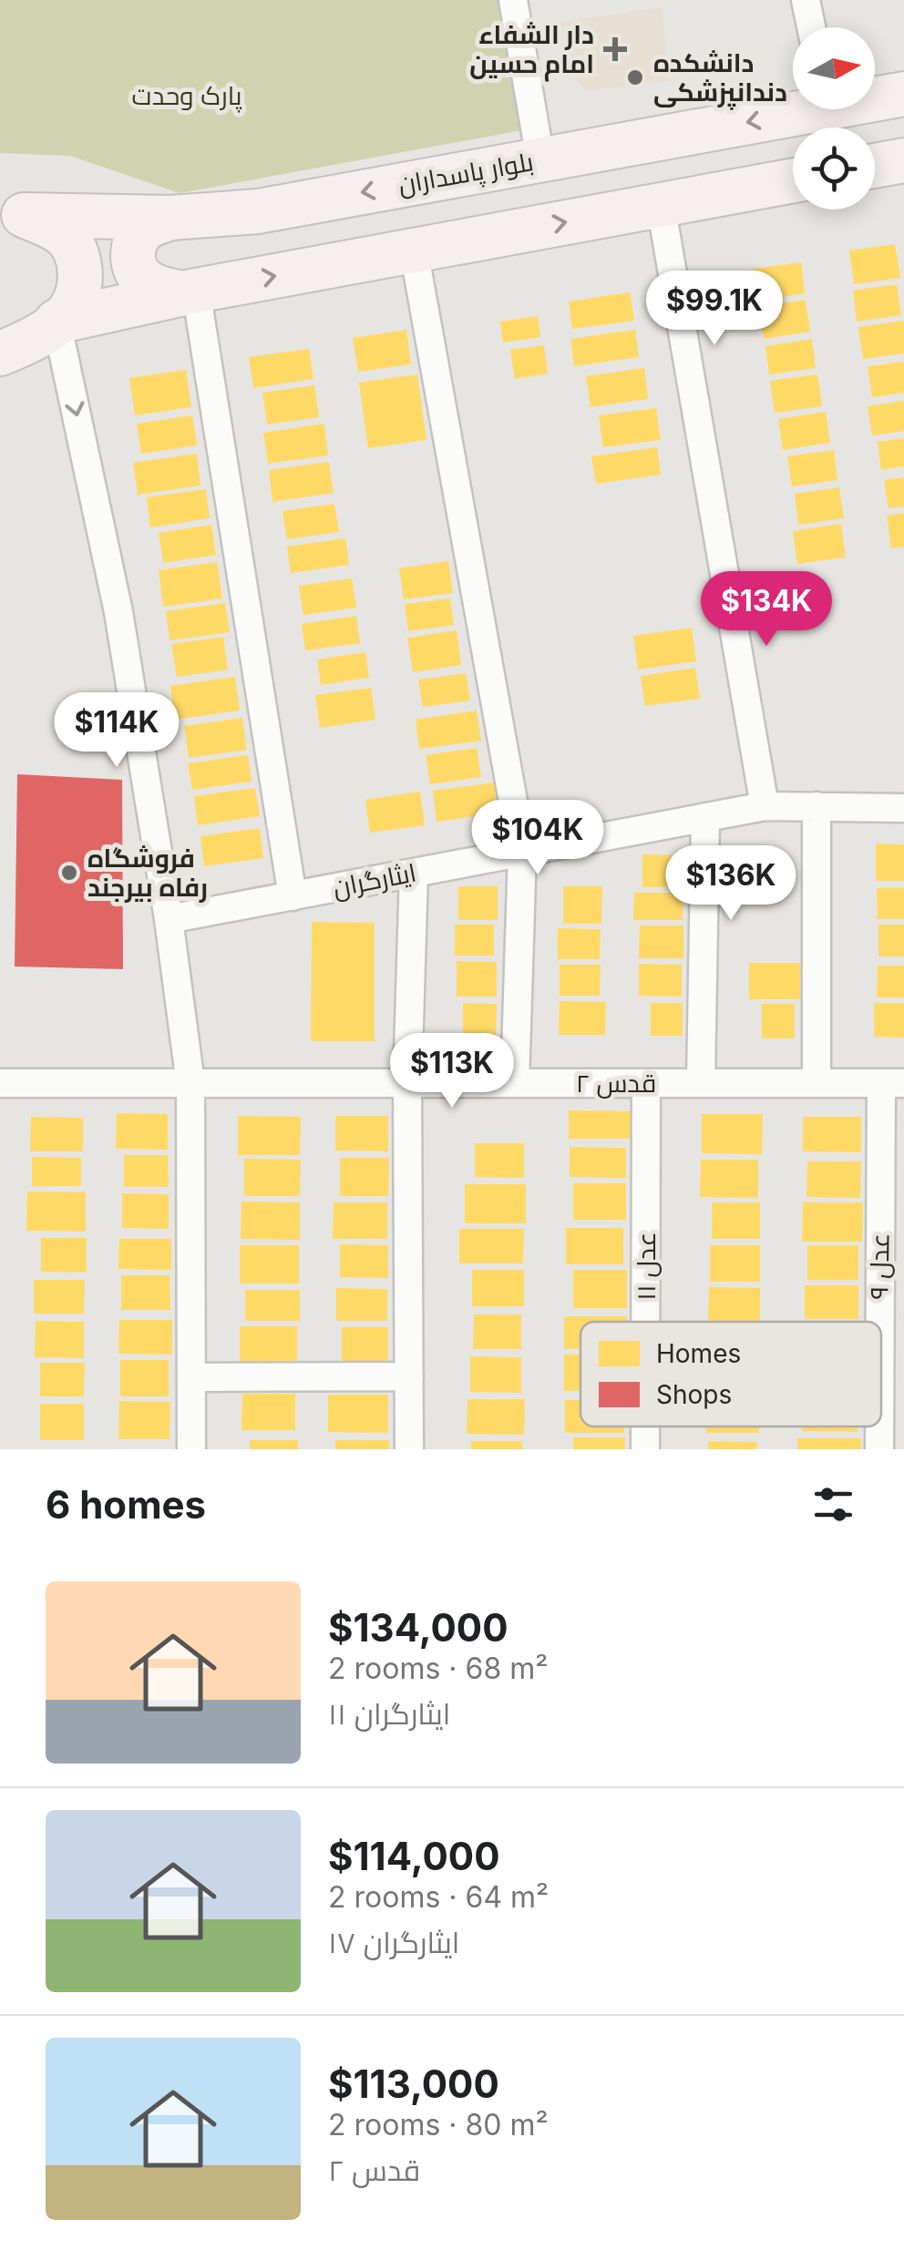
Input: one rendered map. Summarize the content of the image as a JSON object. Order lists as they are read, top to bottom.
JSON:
{
  "streets": {
    "main road": ["بلوار پاسداران"],
    "street": [
      "ایثارگران",
      "قدس ۲",
      "عدل ۱۱",
      "عدل ۹"
    ]
  },
  "crossings": [
    ["قدس ۲", "عدل ۱۱"],
    ["قدس ۲", "عدل ۹"]
  ],
  "parks": ["پارک وحدت"],
  "places": {
    "health": ["دار الشفاء امام حسین"],
    "other": ["دانشکده دندانپزشکی", "فروشگاه رفاه بیرجند"]
  },
  "legend": ["Homes", "Shops"],
  "north": "right",
  "page": {
    "price": [
      "$99.1K",
      "$134K",
      "$114K",
      "$104K",
      "$136K",
      "$113K"
    ],
    "heading": "6 homes",
    "list": [
      {
        "name": "$134,000",
        "note": "2 rooms · 68 m² · ایثارگران ۱۱"
      },
      {
        "name": "$114,000",
        "note": "2 rooms · 64 m² · ایثارگران ۱۷"
      },
      {
        "name": "$113,000",
        "note": "2 rooms · 80 m² · قدس ۲"
      }
    ]
  }
}
